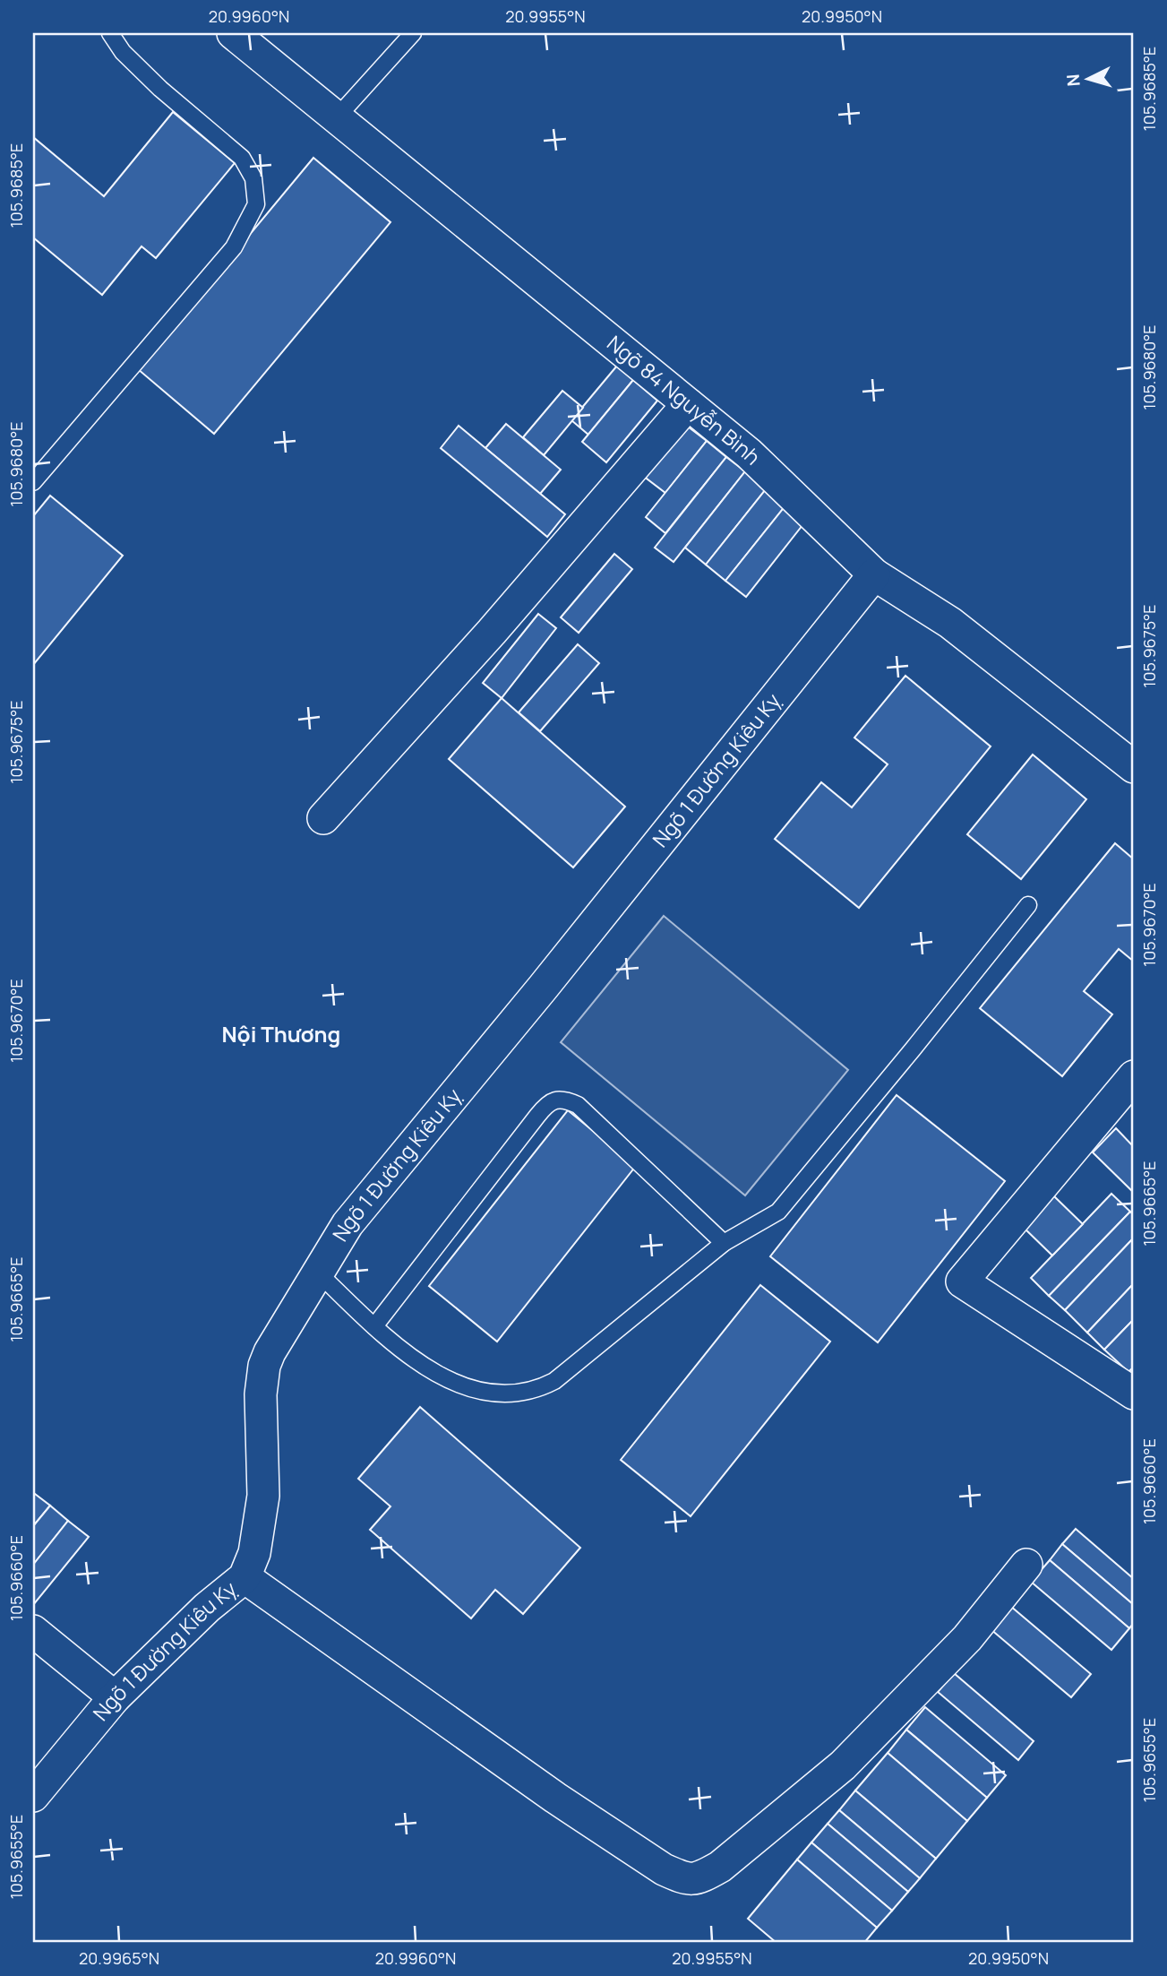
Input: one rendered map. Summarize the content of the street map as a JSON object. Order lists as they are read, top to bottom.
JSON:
{
  "streets": {
    "street": ["Ngõ 84 Nguyễn Bình", "Ngõ 1 Đường Kiêu Kỵ"]
  },
  "crossings": [
    ["Ngõ 84 Nguyễn Bình", "Ngõ 1 Đường Kiêu Kỵ"]
  ],
  "districts": ["Nội Thương"],
  "north": "left",
  "coordinates": [
    "20.9960°N",
    "20.9955°N",
    "20.9950°N",
    "105.9685°E",
    "105.9680°E",
    "105.9675°E",
    "105.9670°E",
    "105.9665°E",
    "105.9660°E",
    "105.9655°E",
    "20.9965°N"
  ]
}
